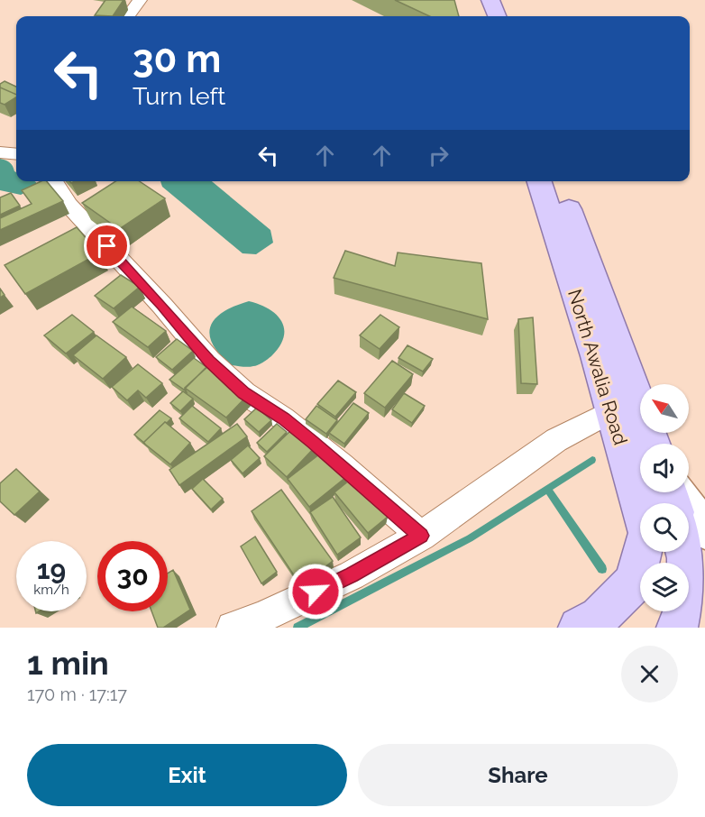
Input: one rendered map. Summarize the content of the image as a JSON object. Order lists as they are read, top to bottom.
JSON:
{
  "streets": {
    "main road": ["North Awalia Road"]
  },
  "north": "top left",
  "page": {
    "turn": ["30 m", "Turn left"],
    "speed": "19 km/h",
    "limit": "30",
    "heading": ["1 min", "170 m · 17:17"],
    "buttons": ["Exit", "Share"]
  }
}
